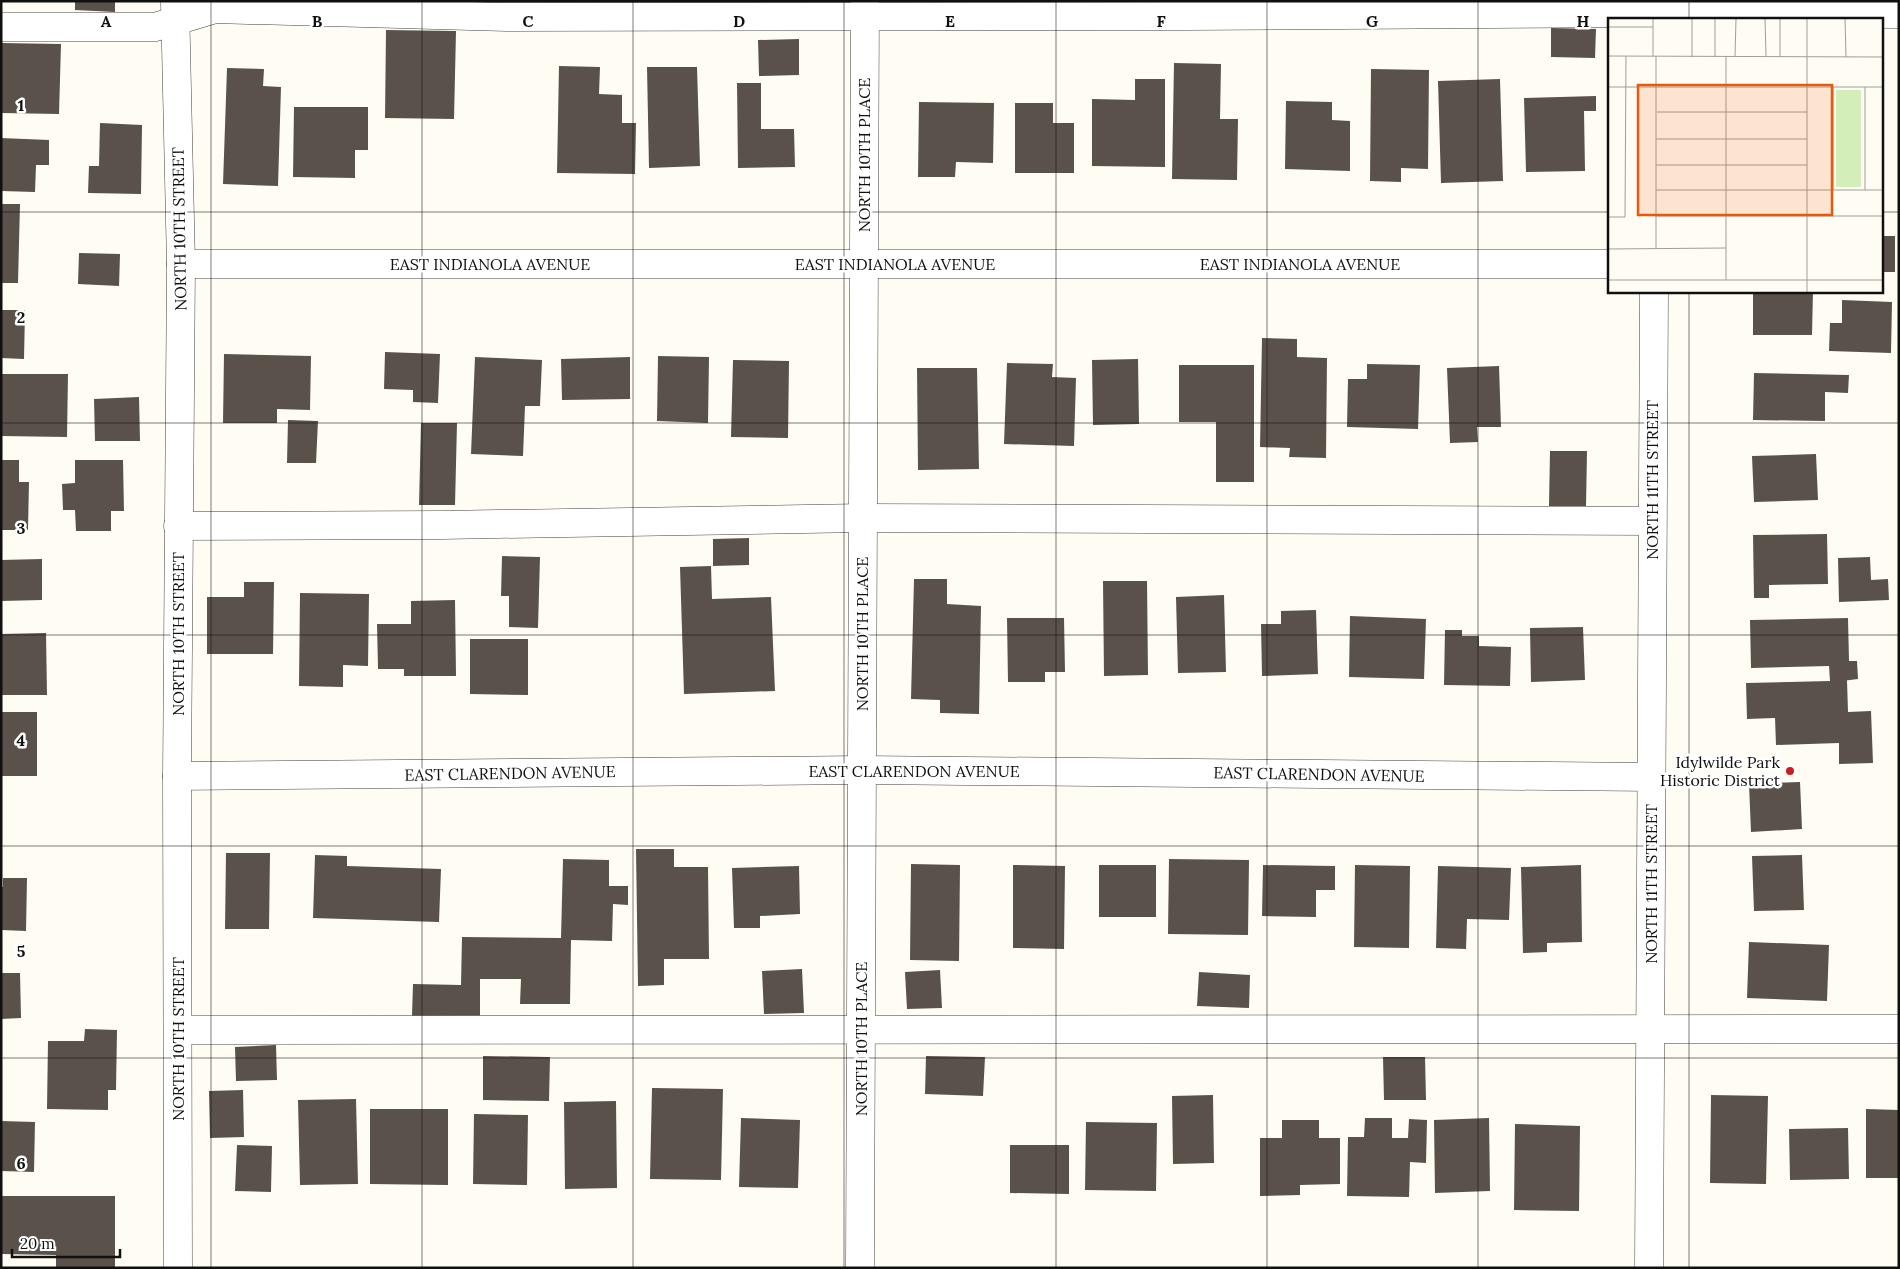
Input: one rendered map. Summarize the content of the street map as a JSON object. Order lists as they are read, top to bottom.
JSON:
{
  "streets": {
    "street": [
      "NORTH 10TH PLACE",
      "NORTH 10TH STREET",
      "EAST INDIANOLA AVENUE",
      "NORTH 11TH STREET",
      "EAST CLARENDON AVENUE"
    ]
  },
  "crossings": [
    ["NORTH 10TH PLACE", "EAST INDIANOLA AVENUE"],
    ["NORTH 10TH PLACE", "EAST CLARENDON AVENUE"],
    ["NORTH 10TH STREET", "EAST INDIANOLA AVENUE"],
    ["NORTH 10TH STREET", "EAST CLARENDON AVENUE"],
    ["NORTH 11TH STREET", "EAST CLARENDON AVENUE"]
  ],
  "places": ["Idylwilde Park Historic District"],
  "scale_bar": "20 m",
  "grid": {
    "columns": [
      "A",
      "B",
      "C",
      "D",
      "E",
      "F",
      "G",
      "H"
    ],
    "rows": [
      "1",
      "2",
      "3",
      "4",
      "5",
      "6"
    ]
  }
}
